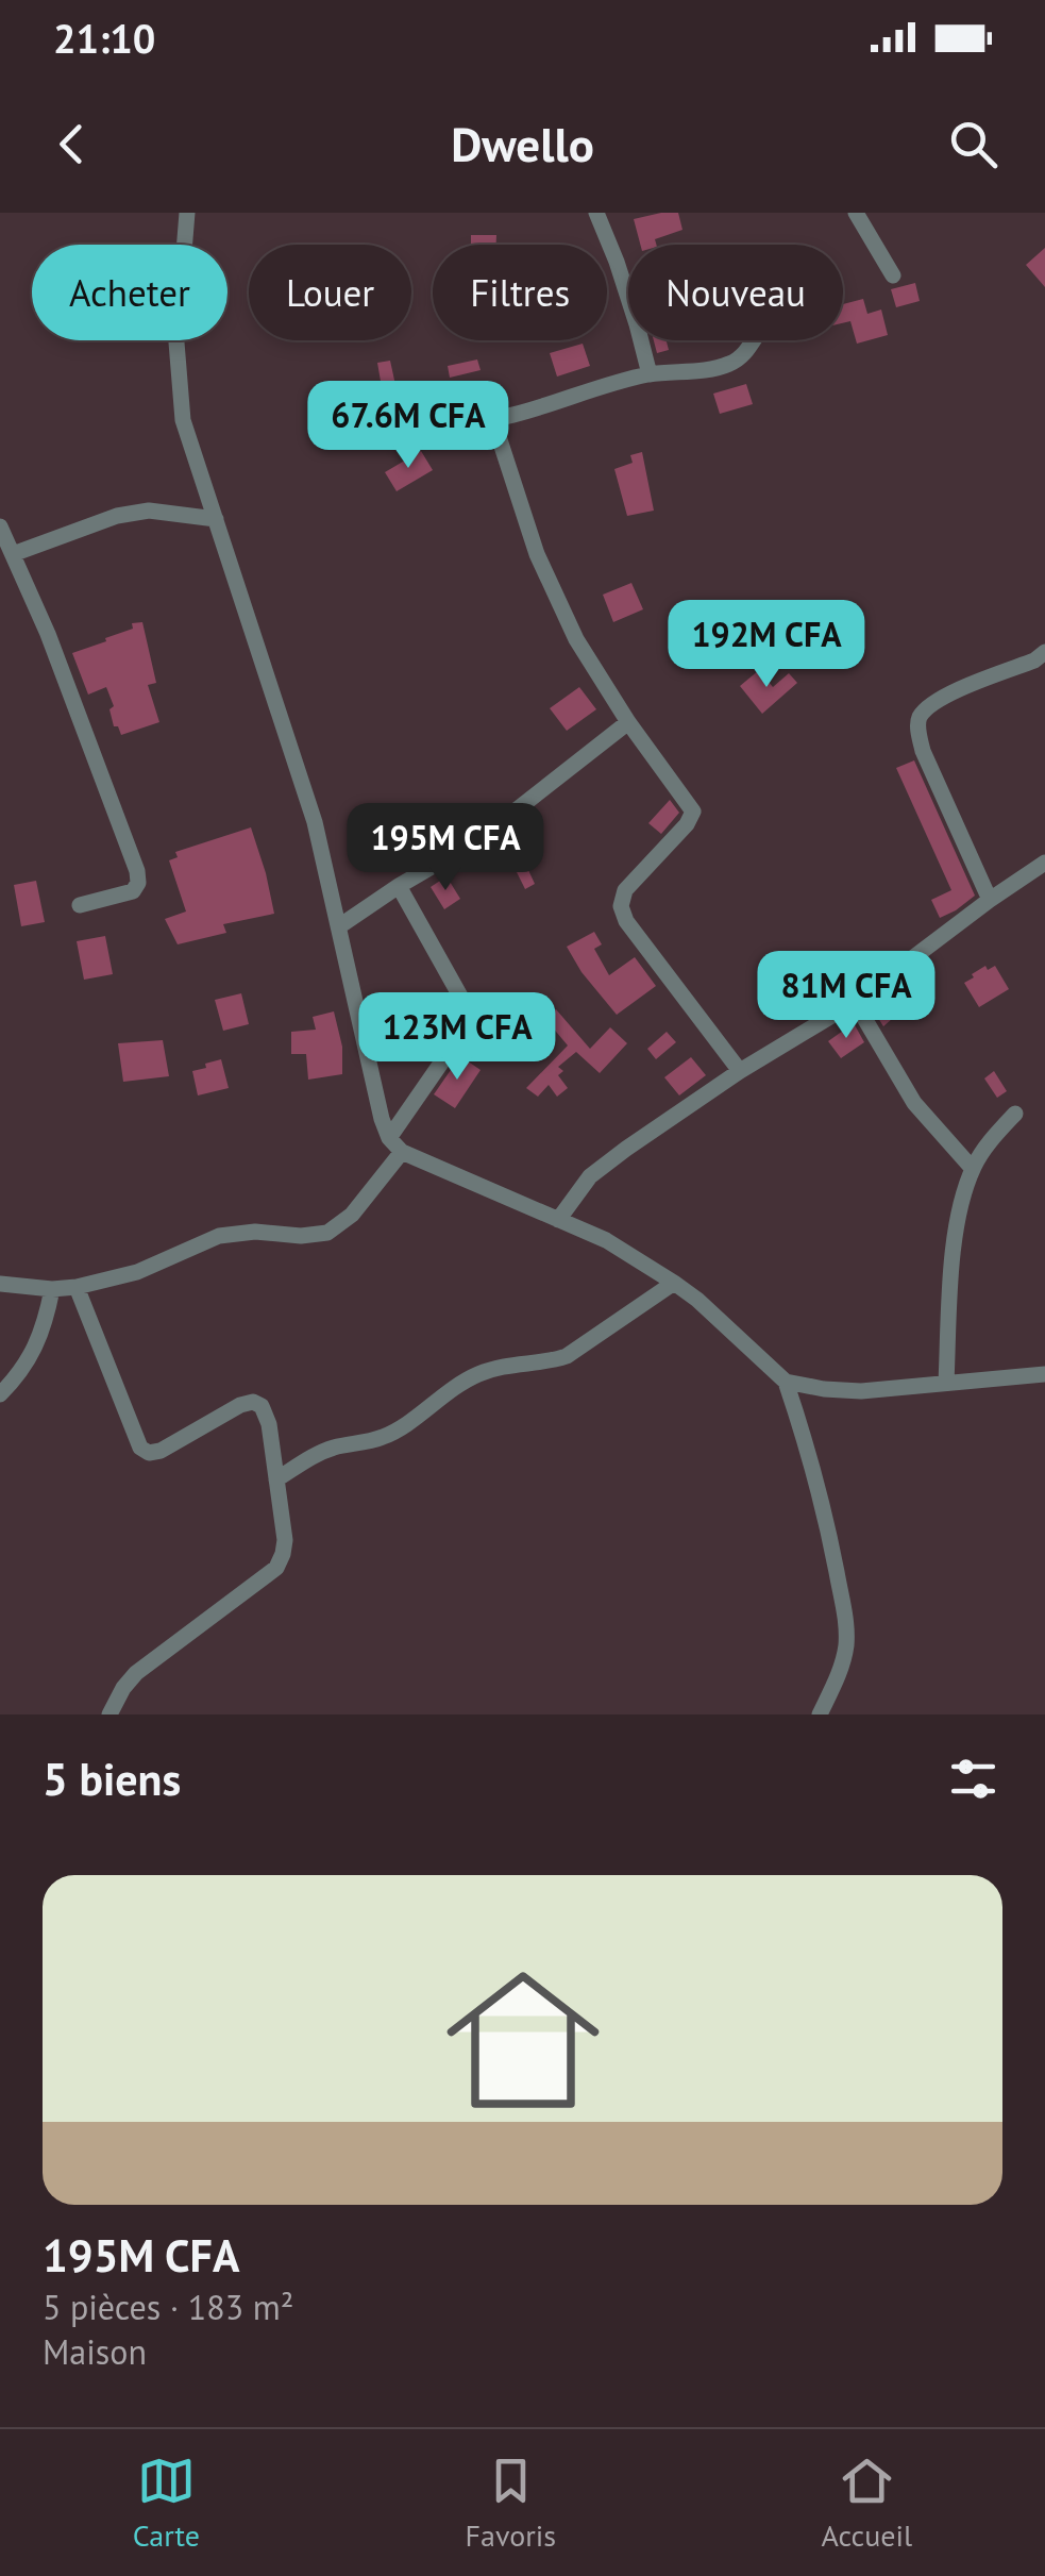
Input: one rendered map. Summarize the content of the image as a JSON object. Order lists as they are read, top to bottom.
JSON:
{
  "page": {
    "status": "21:10",
    "header": "Dwello",
    "chip": [
      "Acheter",
      "Louer",
      "Filtres",
      "Nouveau"
    ],
    "price": [
      "67.6M CFA",
      "192M CFA",
      "195M CFA",
      "81M CFA",
      "123M CFA"
    ],
    "heading": "5 biens",
    "list": [
      {
        "name": "195M CFA",
        "note": "5 pièces · 183 m² · Maison"
      }
    ],
    "tabs": ["Carte", "Favoris", "Accueil"]
  }
}
